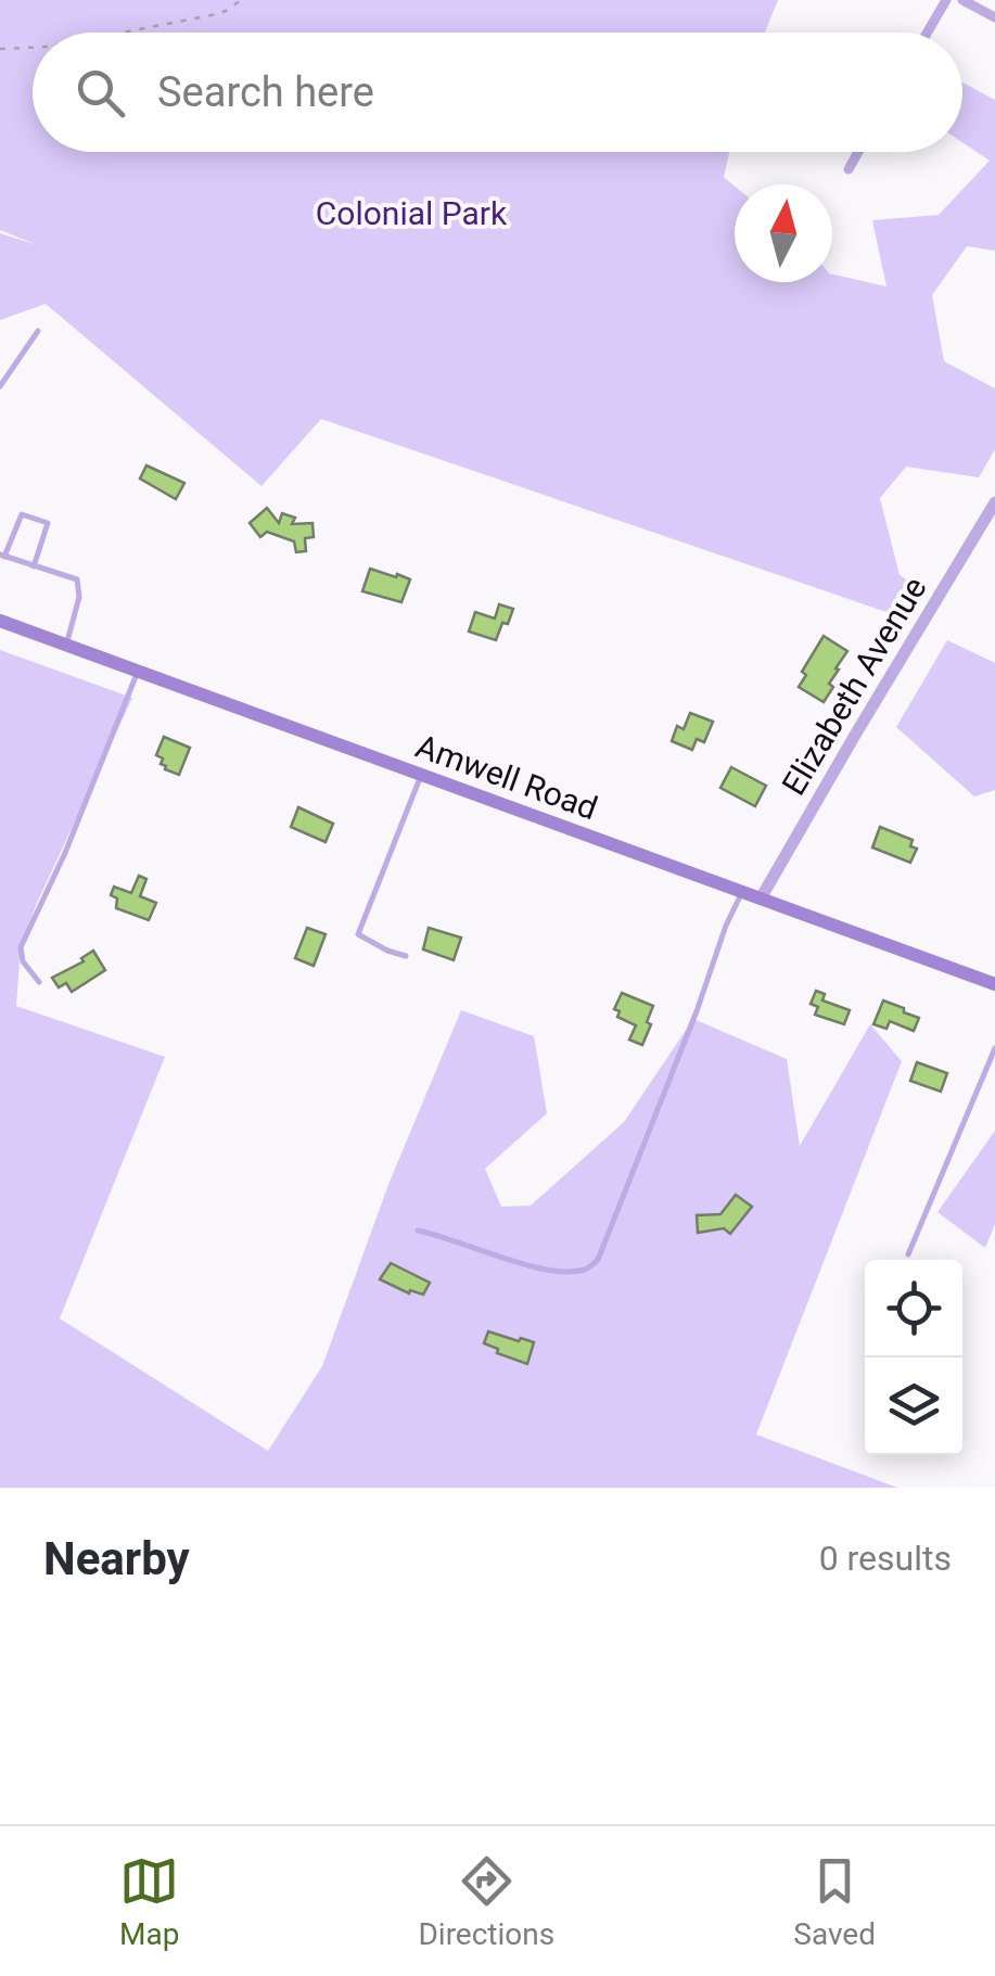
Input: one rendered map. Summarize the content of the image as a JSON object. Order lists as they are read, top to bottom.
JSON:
{
  "streets": {
    "main road": ["Amwell Road"],
    "street": ["Elizabeth Avenue"]
  },
  "crossings": [
    ["Elizabeth Avenue", "Amwell Road"]
  ],
  "parks": ["Colonial Park"],
  "north": "top",
  "page": {
    "search": "Search here",
    "heading": ["Nearby", "0 results"],
    "nav": ["Map", "Directions", "Saved"]
  }
}
